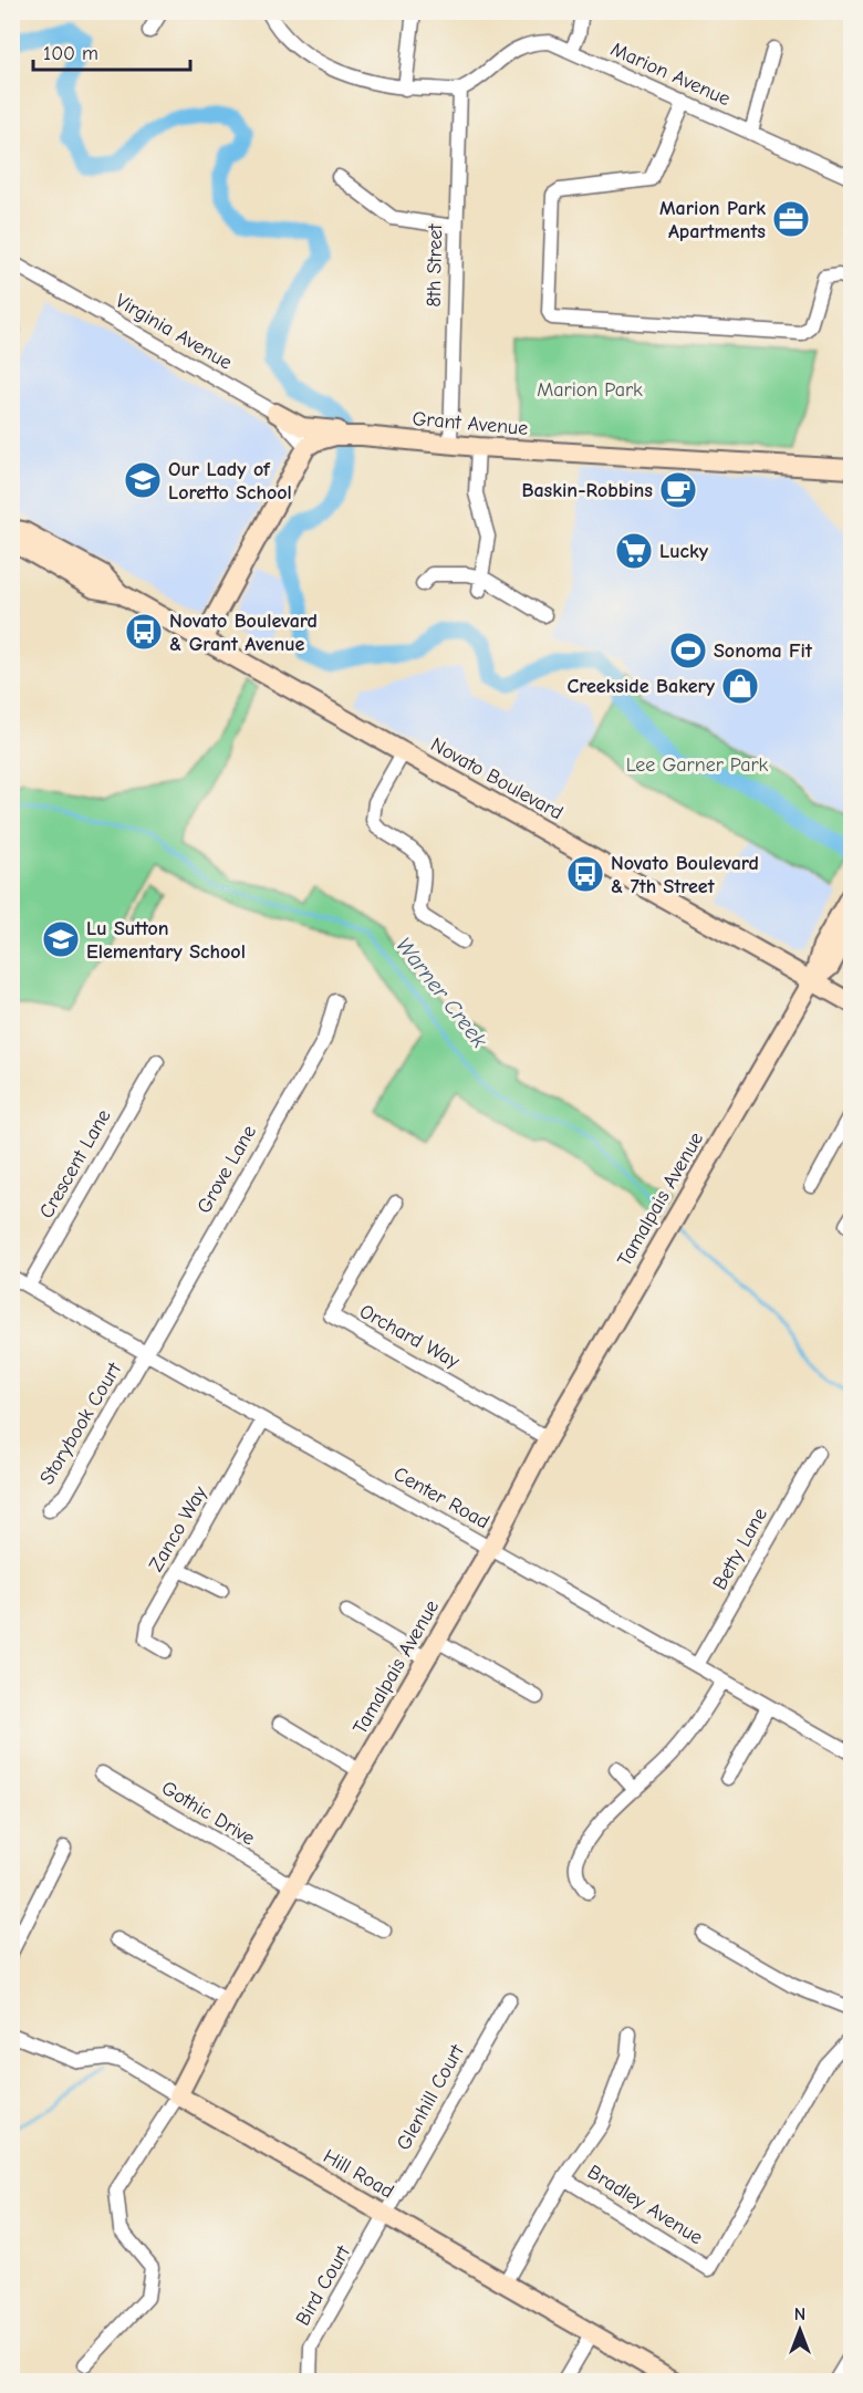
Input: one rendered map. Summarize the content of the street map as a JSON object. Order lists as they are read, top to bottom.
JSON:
{
  "streets": {
    "street": [
      "Marion Avenue",
      "8th Street",
      "Virginia Avenue",
      "Grant Avenue",
      "Novato Boulevard",
      "Crescent Lane",
      "Grove Lane",
      "Tamalpais Avenue",
      "Orchard Way",
      "Storybook Court",
      "Center Road",
      "Zanco Way",
      "Betty Lane",
      "Gothic Drive",
      "Glenhill Court",
      "Hill Road",
      "Bradley Avenue",
      "Bird Court"
    ]
  },
  "crossings": [
    ["Marion Avenue", "8th Street"],
    ["8th Street", "Grant Avenue"],
    ["Virginia Avenue", "Grant Avenue"],
    ["Novato Boulevard", "Tamalpais Avenue"],
    ["Crescent Lane", "Center Road"],
    ["Grove Lane", "Storybook Court"],
    ["Grove Lane", "Center Road"],
    ["Tamalpais Avenue", "Orchard Way"],
    ["Tamalpais Avenue", "Center Road"],
    ["Tamalpais Avenue", "Gothic Drive"],
    ["Tamalpais Avenue", "Hill Road"],
    ["Storybook Court", "Center Road"],
    ["Center Road", "Zanco Way"],
    ["Center Road", "Betty Lane"],
    ["Glenhill Court", "Hill Road"],
    ["Glenhill Court", "Bird Court"],
    ["Hill Road", "Bradley Avenue"],
    ["Hill Road", "Bird Court"]
  ],
  "water": ["Warner Creek"],
  "parks": ["Marion Park", "Lee Garner Park"],
  "places": {
    "office": ["Marion Park Apartments"],
    "school or university": ["Our Lady of Loretto School", "Lu Sutton Elementary School"],
    "cafe": ["Baskin-Robbins"],
    "supermarket": ["Lucky"],
    "bus stop": ["Novato Boulevard & Grant Avenue", "Novato Boulevard & 7th Street"],
    "sports": ["Sonoma Fit"],
    "shop": ["Creekside Bakery"]
  },
  "scale_bar": "100 m",
  "north": "top"
}
